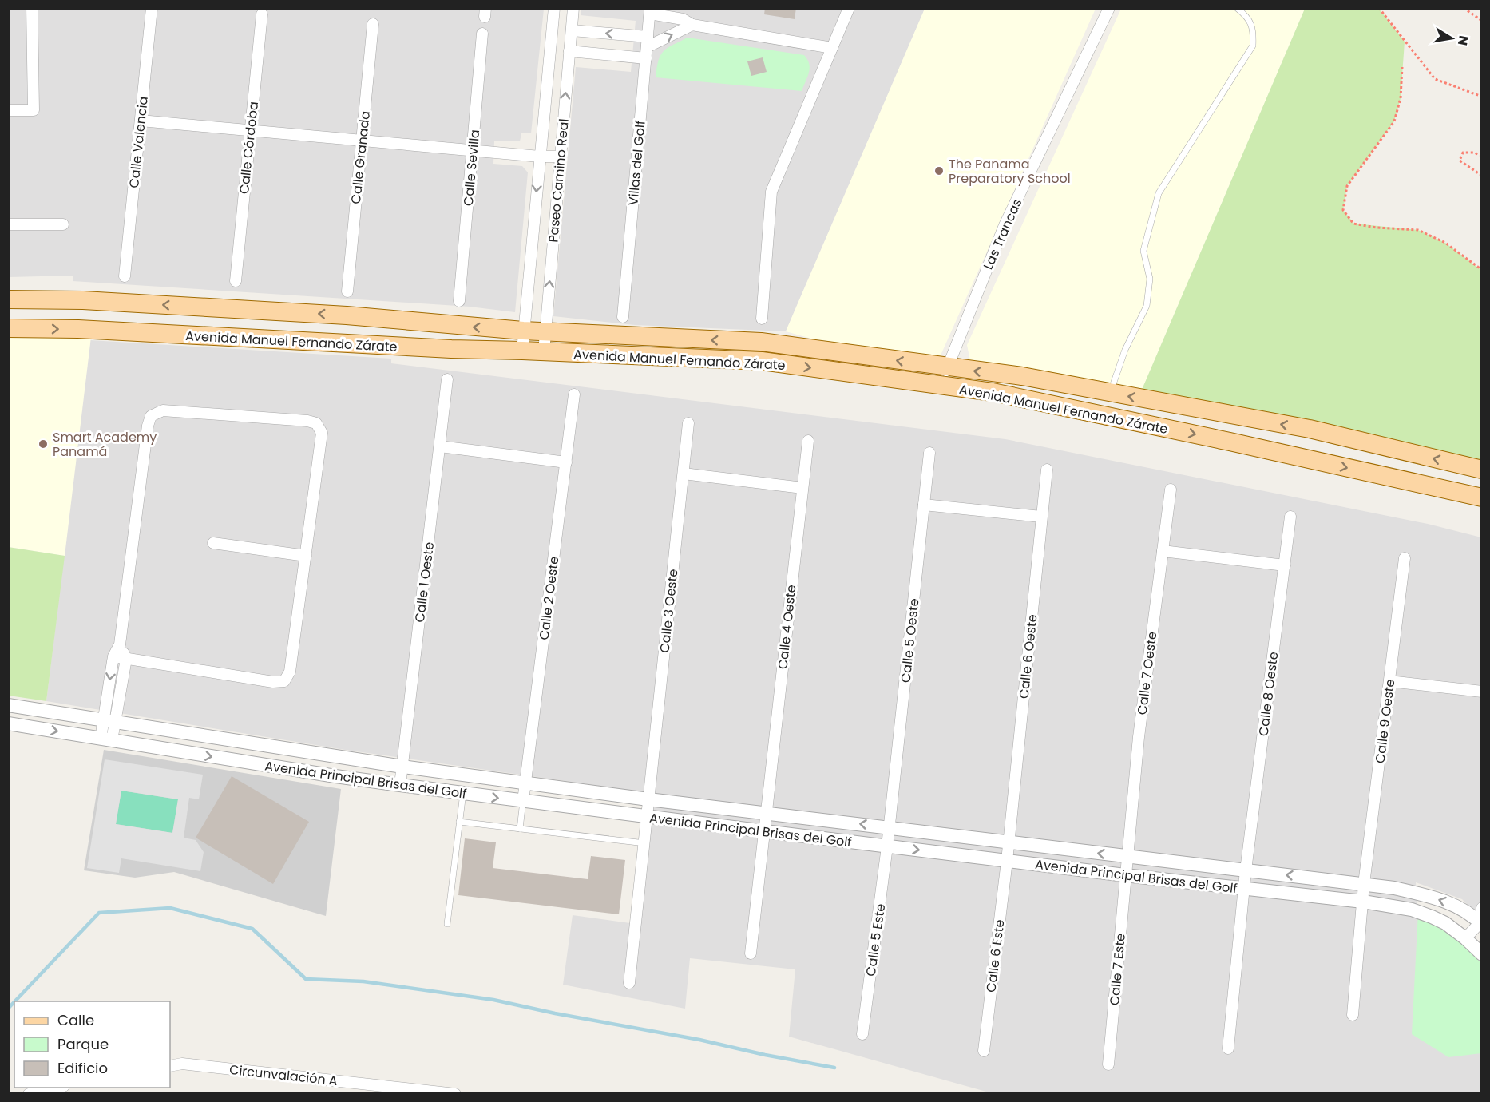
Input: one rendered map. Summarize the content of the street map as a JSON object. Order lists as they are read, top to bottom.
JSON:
{
  "streets": {
    "main road": ["Avenida Manuel Fernando Zárate"],
    "street": [
      "Calle Valencia",
      "Calle Córdoba",
      "Calle Granada",
      "Villas del Golf",
      "Calle Sevilla",
      "Paseo Camino Real",
      "Las Trancas",
      "Calle 1 Oeste",
      "Calle 2 Oeste",
      "Calle 3 Oeste",
      "Calle 4 Oeste",
      "Calle 5 Oeste",
      "Calle 6 Oeste",
      "Calle 7 Oeste",
      "Calle 8 Oeste",
      "Calle 9 Oeste",
      "Avenida Principal Brisas del Golf",
      "Calle 5 Este",
      "Calle 6 Este",
      "Calle 7 Este",
      "Circunvalación A"
    ]
  },
  "crossings": [
    ["Paseo Camino Real", "Avenida Manuel Fernando Zárate"],
    ["Las Trancas", "Avenida Manuel Fernando Zárate"],
    ["Calle 1 Oeste", "Avenida Principal Brisas del Golf"],
    ["Calle 2 Oeste", "Avenida Principal Brisas del Golf"],
    ["Calle 3 Oeste", "Avenida Principal Brisas del Golf"],
    ["Calle 4 Oeste", "Avenida Principal Brisas del Golf"],
    ["Calle 5 Oeste", "Avenida Principal Brisas del Golf"],
    ["Calle 5 Oeste", "Calle 5 Este"],
    ["Calle 6 Oeste", "Avenida Principal Brisas del Golf"],
    ["Calle 6 Oeste", "Calle 6 Este"],
    ["Calle 7 Oeste", "Avenida Principal Brisas del Golf"],
    ["Calle 7 Oeste", "Calle 7 Este"],
    ["Calle 8 Oeste", "Avenida Principal Brisas del Golf"],
    ["Calle 9 Oeste", "Avenida Principal Brisas del Golf"],
    ["Avenida Principal Brisas del Golf", "Calle 5 Este"],
    ["Avenida Principal Brisas del Golf", "Calle 6 Este"],
    ["Avenida Principal Brisas del Golf", "Calle 7 Este"]
  ],
  "places": ["The Panama Preparatory School", "Smart Academy Panamá"],
  "legend": ["Calle", "Parque", "Edificio"],
  "north": "right"
}
